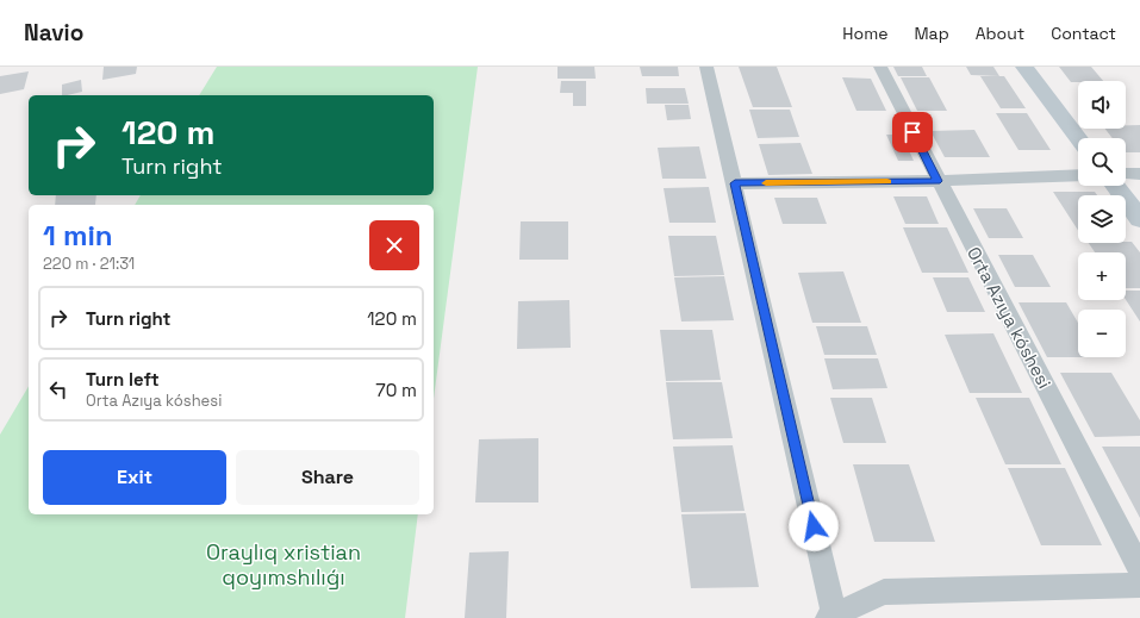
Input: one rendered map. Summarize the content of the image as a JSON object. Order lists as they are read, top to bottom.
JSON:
{
  "streets": {
    "street": ["Orta Azıya kóshesi"]
  },
  "parks": ["Oraylıq xristian qoyımshılıǵı"],
  "page": {
    "header": "Navio",
    "nav": [
      "Home",
      "Map",
      "About",
      "Contact"
    ],
    "map_buttons": ["+", "−"],
    "turn": ["120 m", "Turn right"],
    "heading": ["1 min", "220 m · 21:31"],
    "list": [
      {
        "name": "Turn right",
        "value": "120 m"
      },
      {
        "name": "Turn left",
        "note": "Orta Azıya kóshesi",
        "value": "70 m"
      }
    ],
    "buttons": ["Exit", "Share"]
  }
}
